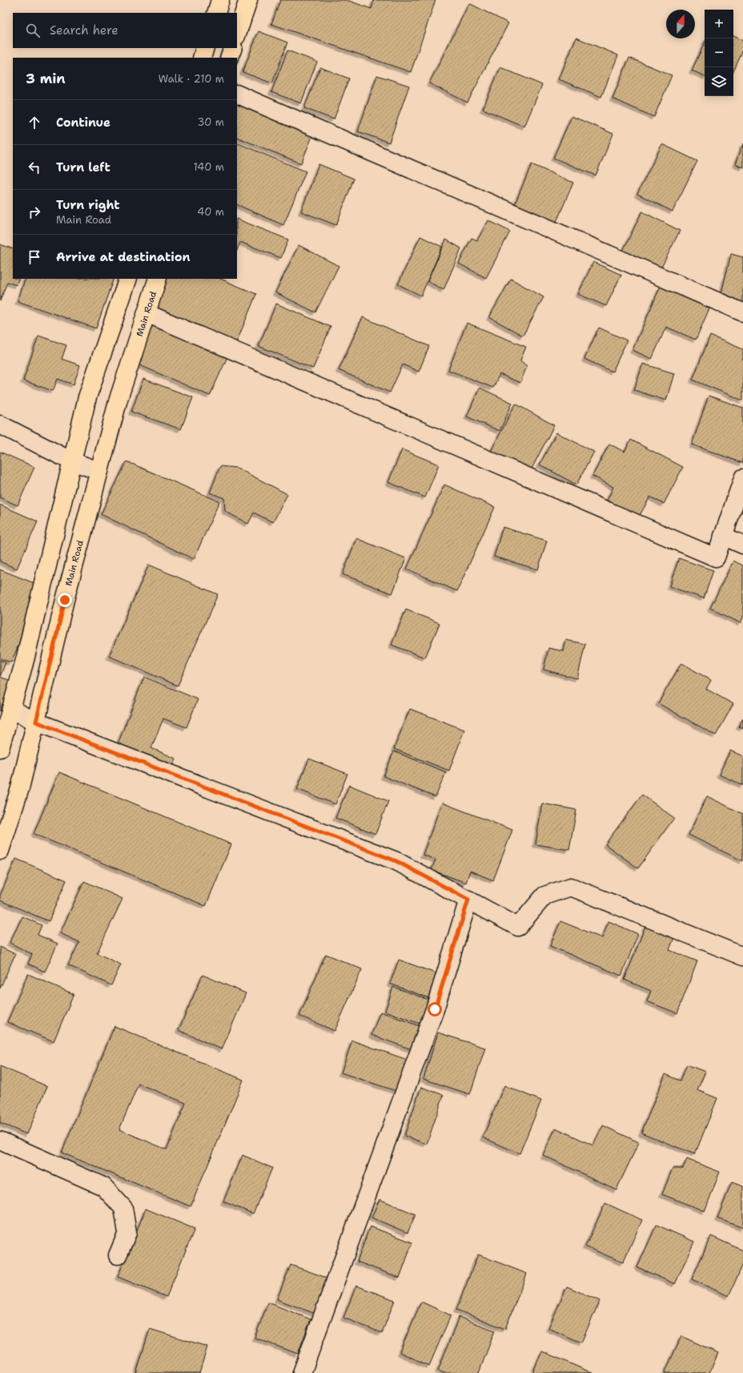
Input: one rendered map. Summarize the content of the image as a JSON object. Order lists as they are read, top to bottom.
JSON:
{
  "streets": {
    "main road": ["Main Road"]
  },
  "north": "top",
  "page": {
    "map_buttons": ["+", "−"],
    "search": "Search here",
    "heading": ["3 min", "Walk · 210 m"],
    "list": [
      ["Continue", "30 m"],
      ["Turn left", "140 m"],
      ["Turn right", "Main Road", "40 m"],
      "Arrive at destination"
    ]
  }
}
